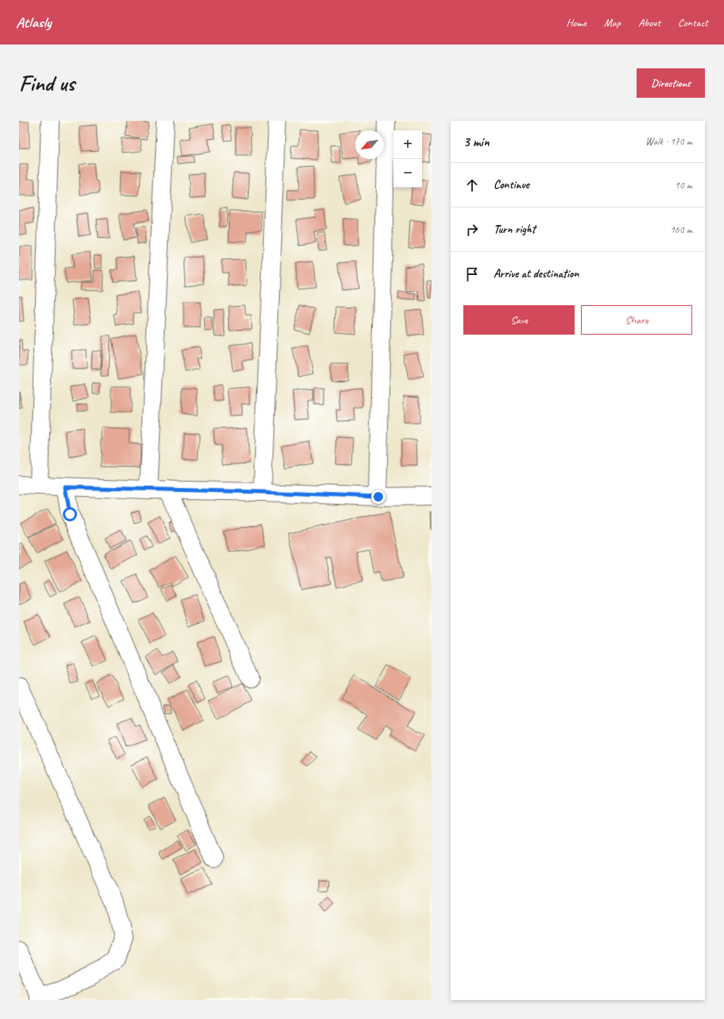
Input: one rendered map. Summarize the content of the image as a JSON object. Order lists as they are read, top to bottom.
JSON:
{
  "north": "bottom left",
  "page": {
    "header": "Atlasly",
    "nav": [
      "Home",
      "Map",
      "About",
      "Contact"
    ],
    "buttons": [
      "Directions",
      ["Save", "Share"]
    ],
    "title": "Find us",
    "heading": ["3 min", "Walk · 170 m"],
    "map_buttons": ["+", "−"],
    "list": [
      ["Continue", "10 m"],
      ["Turn right", "160 m"],
      "Arrive at destination"
    ]
  }
}
